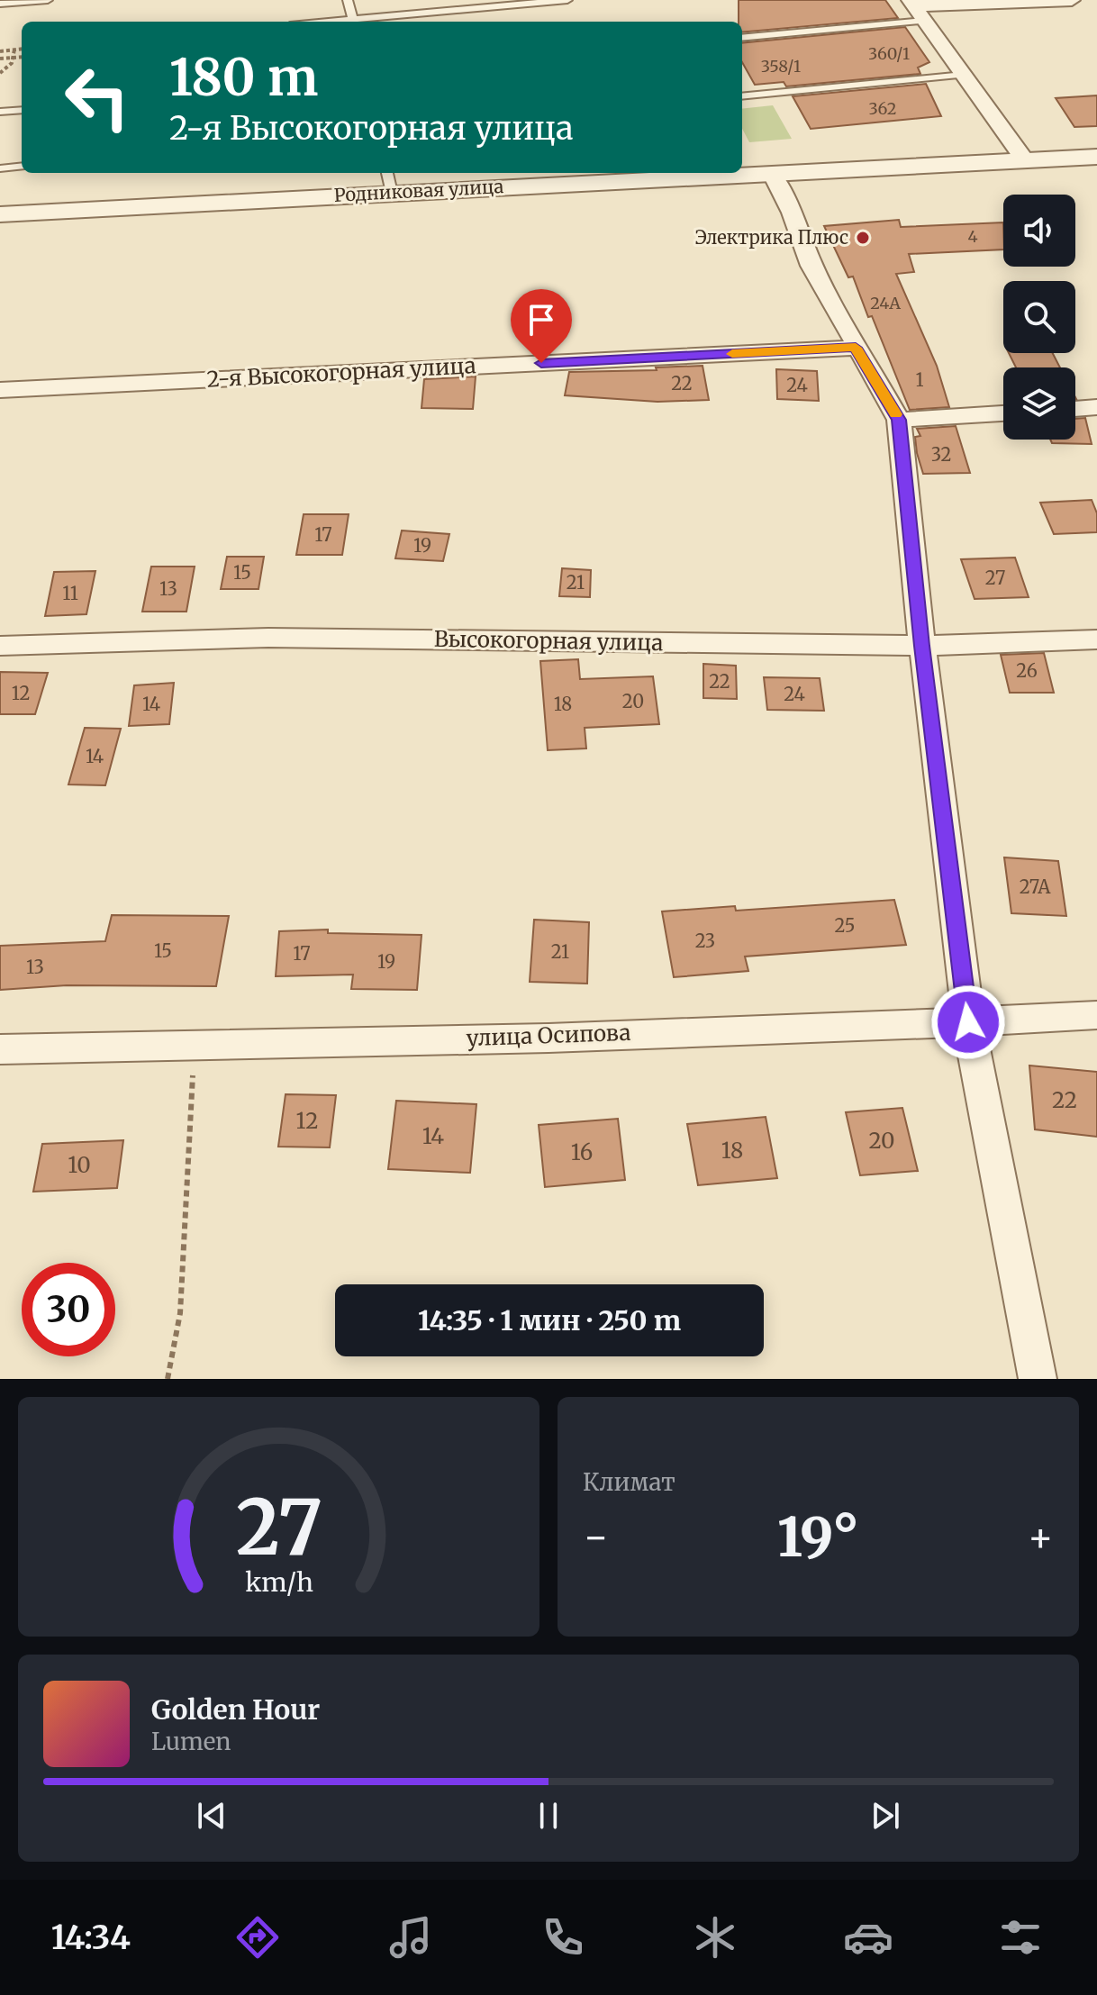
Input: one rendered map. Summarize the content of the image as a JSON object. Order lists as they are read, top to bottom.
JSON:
{
  "streets": {
    "street": [
      "Родниковая улица",
      "2-я Высокогорная улица",
      "Высокогорная улица",
      "улица Осипова"
    ]
  },
  "places": ["Электрика Плюс"],
  "house_numbers": [
    "360/1",
    "358/1",
    "362",
    "4",
    "24А",
    "1",
    "22",
    "24",
    "32",
    "17",
    "19",
    "15",
    "27",
    "21",
    "13",
    "11",
    "26",
    "22",
    "12",
    "24",
    "20",
    "14",
    "18",
    "14",
    "27А",
    "25",
    "23",
    "15",
    "21",
    "17",
    "19",
    "13",
    "22",
    "12",
    "14",
    "20",
    "18",
    "16",
    "10"
  ],
  "page": {
    "turn": ["180 m", "2-я Высокогорная улица"],
    "limit": "30",
    "trip": "14:35 · 1 мин · 250 m",
    "tile": "Климат",
    "heat": ["−", "19°", "+"],
    "song": ["Golden Hour", "Lumen"],
    "tabs": "14:34",
    "gauge": ["27", "km/h"]
  }
}
